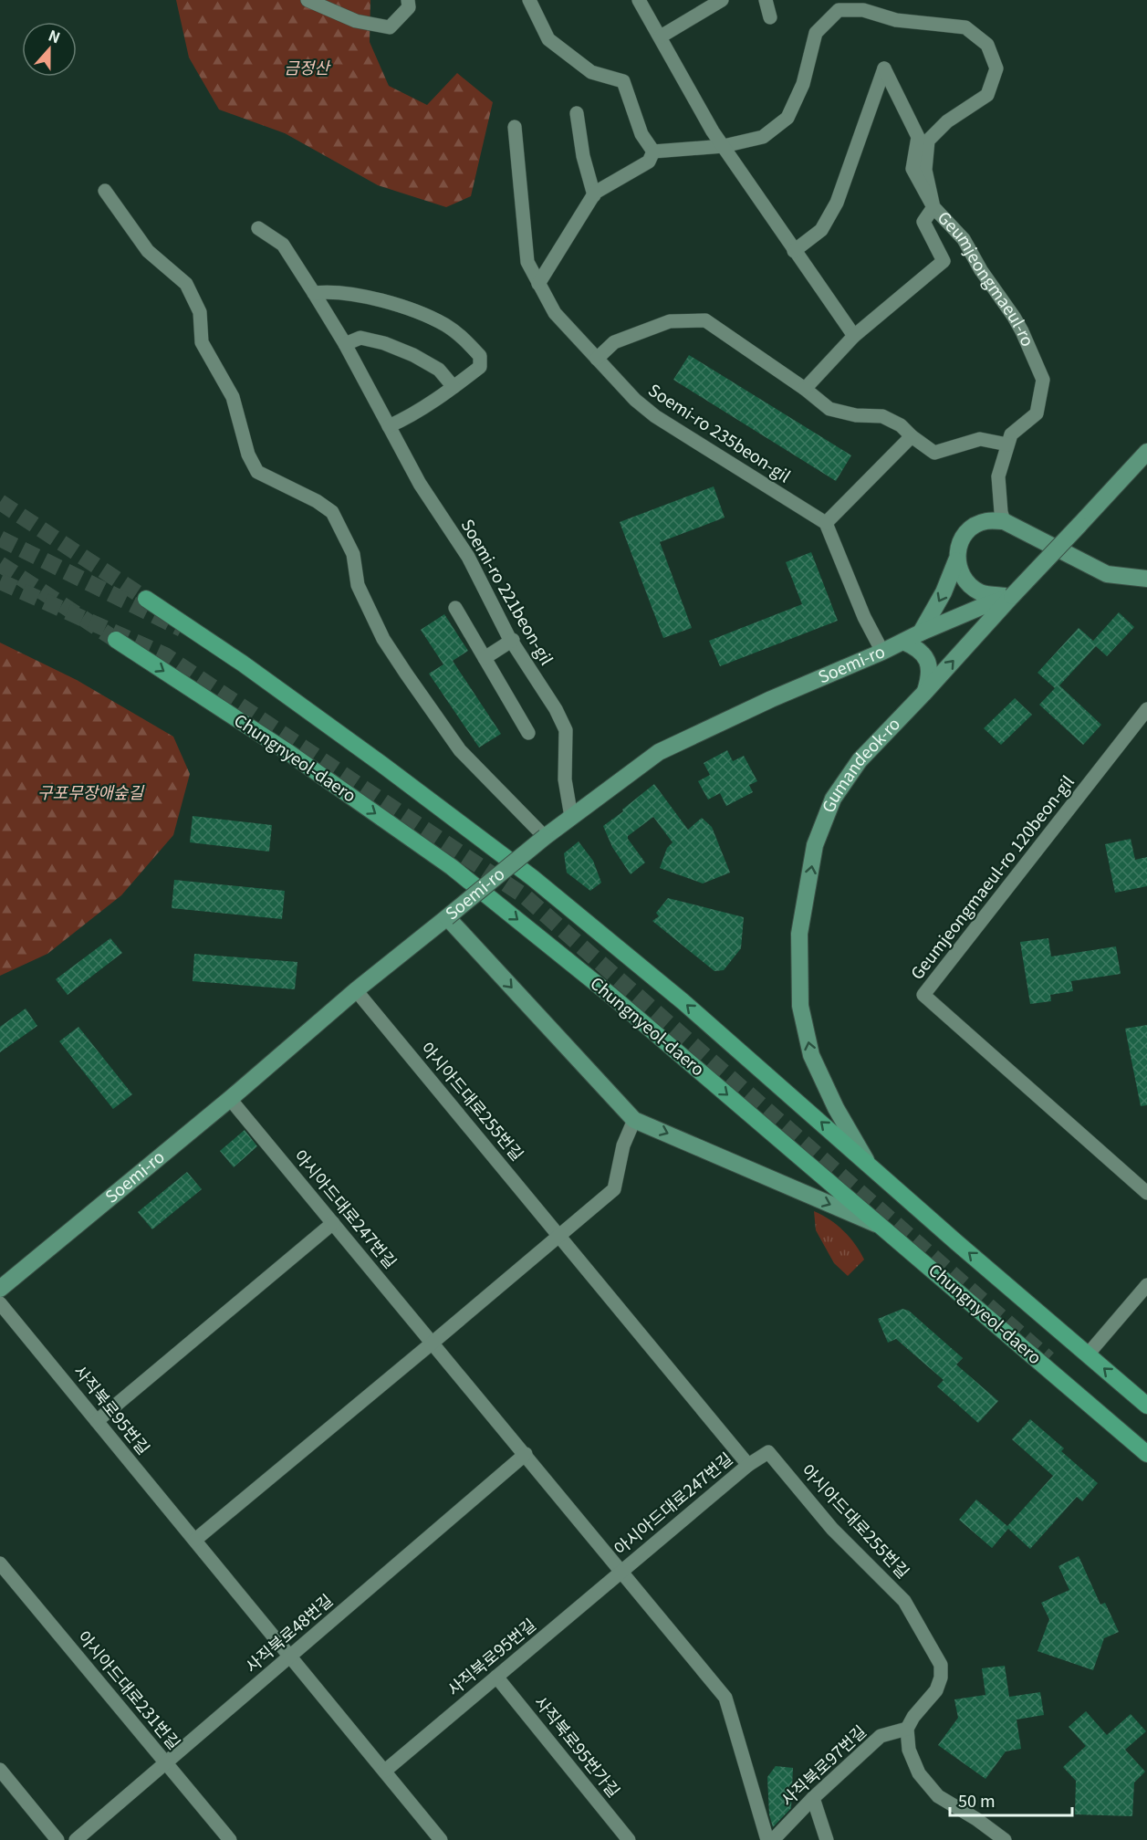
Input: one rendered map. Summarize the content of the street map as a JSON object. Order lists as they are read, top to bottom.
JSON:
{
  "streets": {
    "main road": ["Soemi-ro", "Chungnyeol-daero", "Gumandeok-ro"],
    "street": [
      "Geumjeongmaeul-ro",
      "Soemi-ro 235beon-gil",
      "Soemi-ro 221beon-gil",
      "Geumjeongmaeul-ro 120beon-gil",
      "아시아드대로255번길",
      "아시아드대로247번길",
      "사직북로95번길",
      "사직북로48번길",
      "아시아드대로231번길",
      "사직북로95번가길",
      "사직북로97번길"
    ]
  },
  "crossings": [
    ["Soemi-ro 221beon-gil", "Soemi-ro"],
    ["Soemi-ro", "Gumandeok-ro"],
    ["Soemi-ro", "아시아드대로255번길"],
    ["Soemi-ro", "아시아드대로247번길"],
    ["아시아드대로255번길", "아시아드대로247번길"],
    ["아시아드대로255번길", "사직북로97번길"],
    ["아시아드대로247번길", "사직북로95번길"],
    ["아시아드대로247번길", "사직북로48번길"],
    ["사직북로95번길", "사직북로48번길"],
    ["사직북로95번길", "사직북로95번가길"],
    ["사직북로48번길", "아시아드대로231번길"]
  ],
  "one_way": ["Gumandeok-ro"],
  "parks": ["금정산", "구포무장애숲길"],
  "scale_bar": "50 m",
  "north": "top"
}
